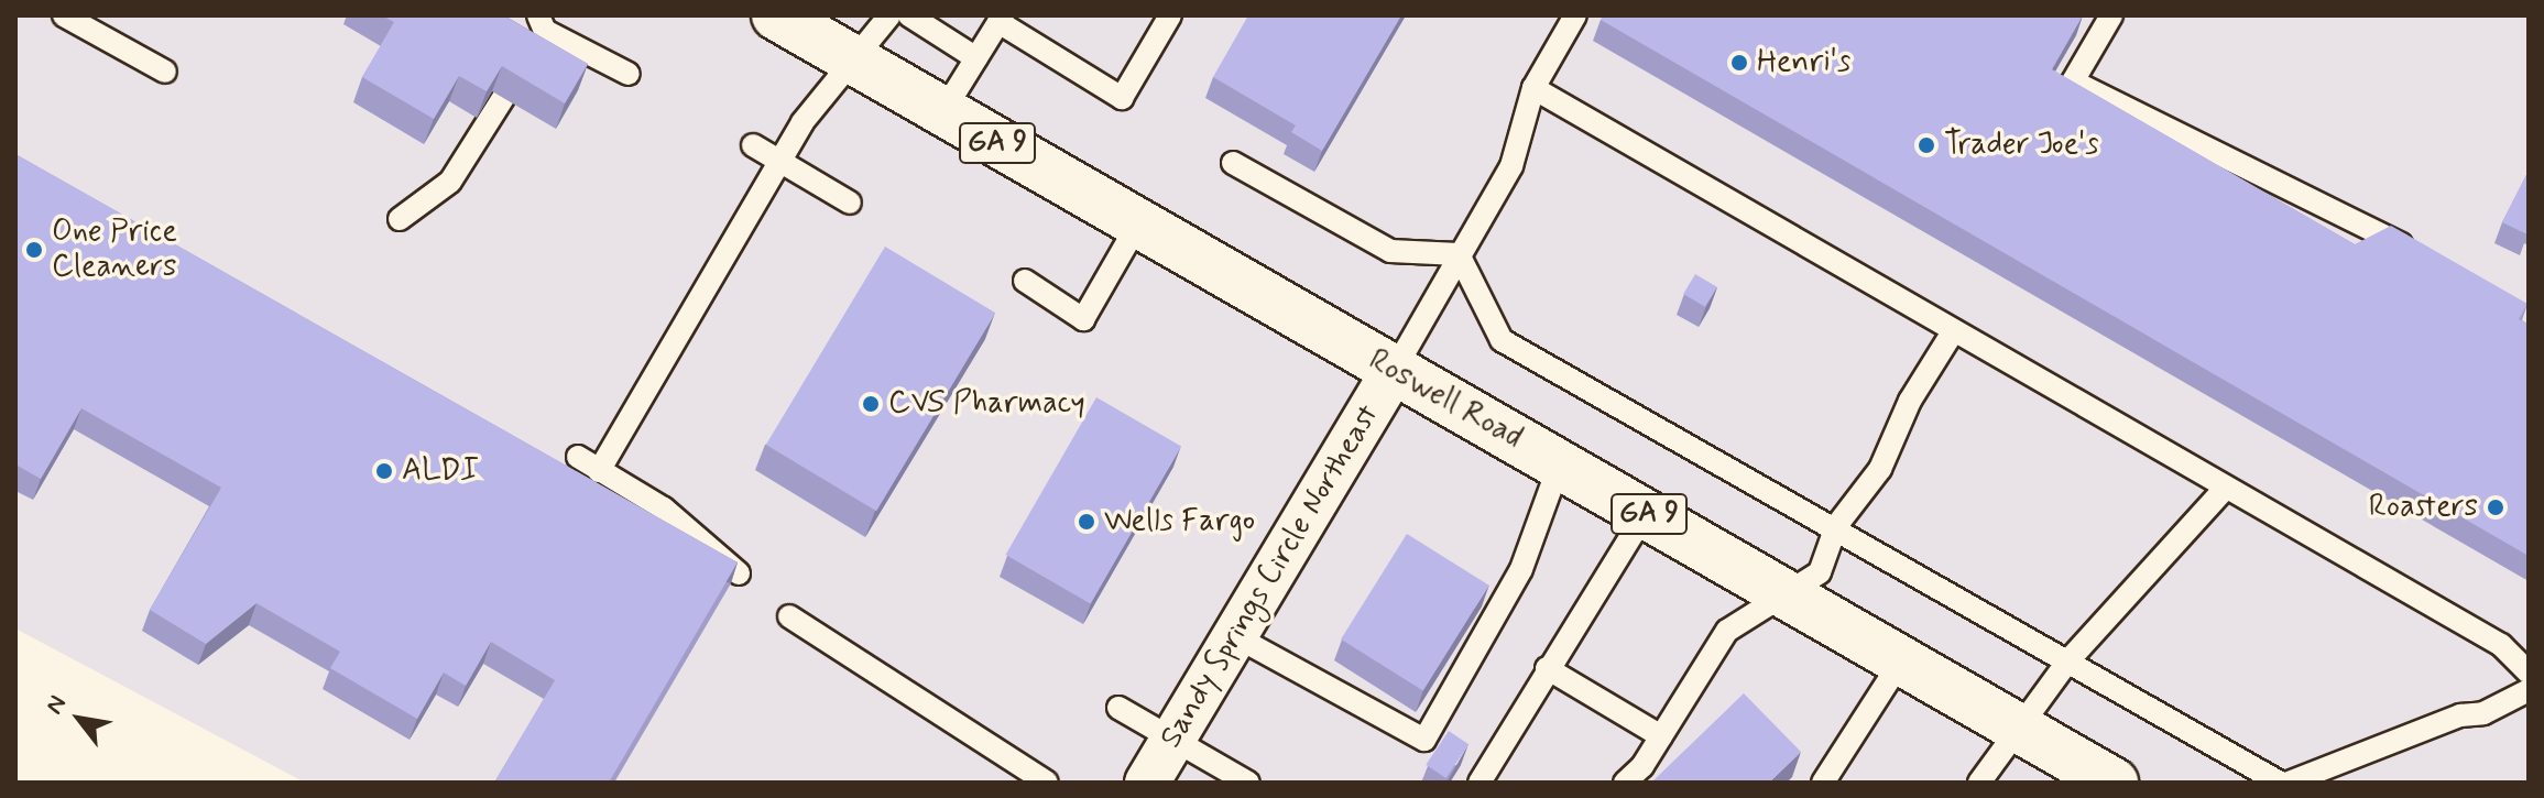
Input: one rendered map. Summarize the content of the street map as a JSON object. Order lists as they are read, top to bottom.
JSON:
{
  "streets": {
    "main road": ["GA 9", "Roswell Road"],
    "street": ["Sandy Springs Circle Northeast"]
  },
  "crossings": [
    ["Roswell Road", "Sandy Springs Circle Northeast"]
  ],
  "places": [
    "Henri's",
    "Trader Joe's",
    "One Price Cleaners",
    "CVS Pharmacy",
    "ALDI",
    "Roasters",
    "Wells Fargo"
  ],
  "north": "top left"
}
